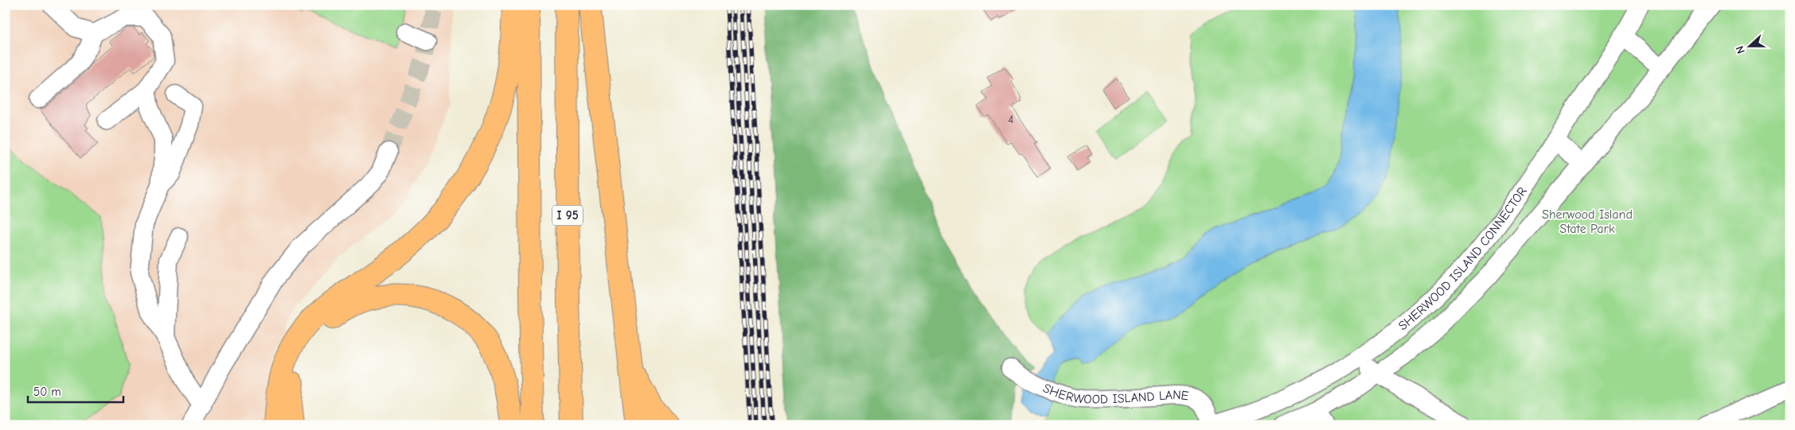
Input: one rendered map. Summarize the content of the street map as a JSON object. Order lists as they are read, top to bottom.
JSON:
{
  "streets": {
    "highway": ["I 95"],
    "street": ["SHERWOOD ISLAND CONNECTOR", "SHERWOOD ISLAND LANE"]
  },
  "crossings": [
    ["SHERWOOD ISLAND CONNECTOR", "SHERWOOD ISLAND LANE"]
  ],
  "parks": ["Sherwood Island State Park"],
  "house_numbers": ["4"],
  "scale_bar": "50 m",
  "north": "left"
}
